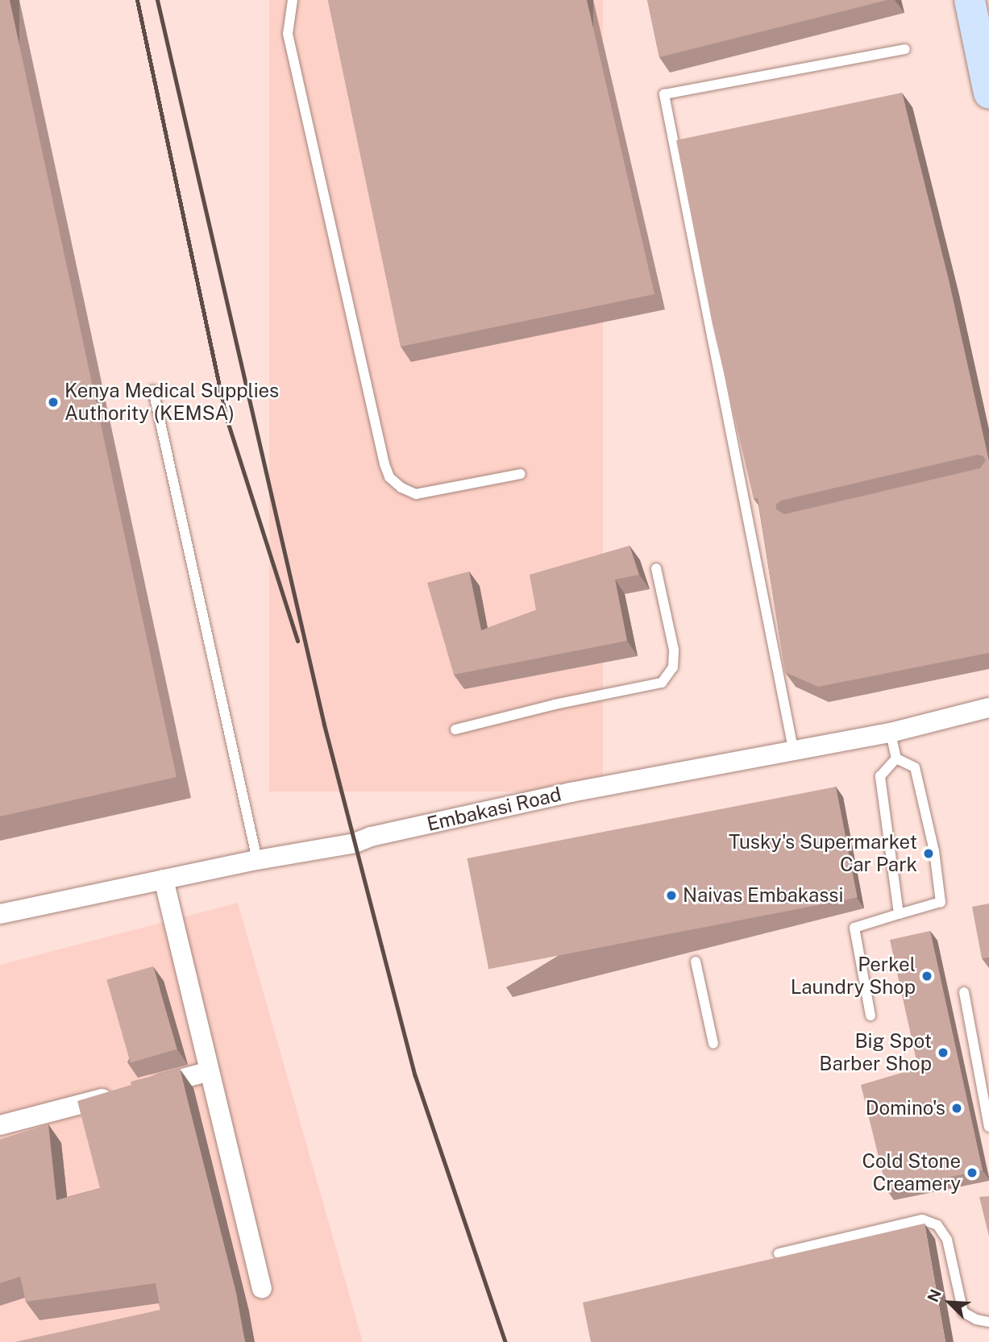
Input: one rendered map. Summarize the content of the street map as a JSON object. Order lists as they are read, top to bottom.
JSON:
{
  "streets": {
    "street": ["Embakasi Road"]
  },
  "places": [
    "Kenya Medical Supplies Authority (KEMSA)",
    "Tusky's Supermarket Car Park",
    "Naivas Embakassi",
    "Perkel Laundry Shop",
    "Big Spot Barber Shop",
    "Domino's",
    "Cold Stone Creamery"
  ],
  "north": "top left"
}
